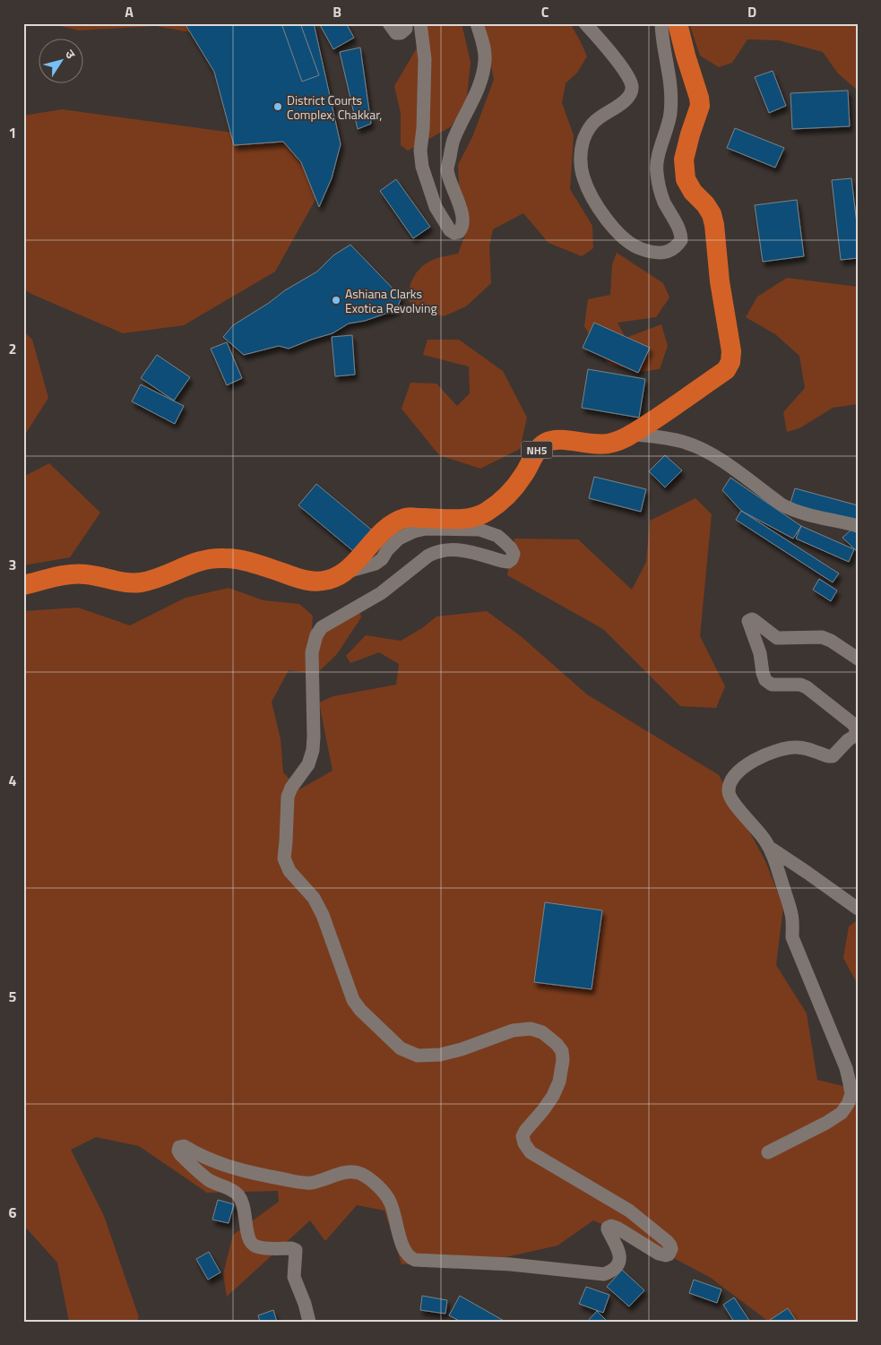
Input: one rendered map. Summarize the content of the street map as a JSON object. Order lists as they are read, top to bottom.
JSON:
{
  "streets": {
    "highway": ["NH5"]
  },
  "places": ["District Courts Complex, Chakkar,", "Ashiana Clarks Exotica Revolving"],
  "north": "top right",
  "grid": {
    "columns": [
      "A",
      "B",
      "C",
      "D"
    ],
    "rows": [
      "1",
      "2",
      "3",
      "4",
      "5",
      "6"
    ]
  }
}
